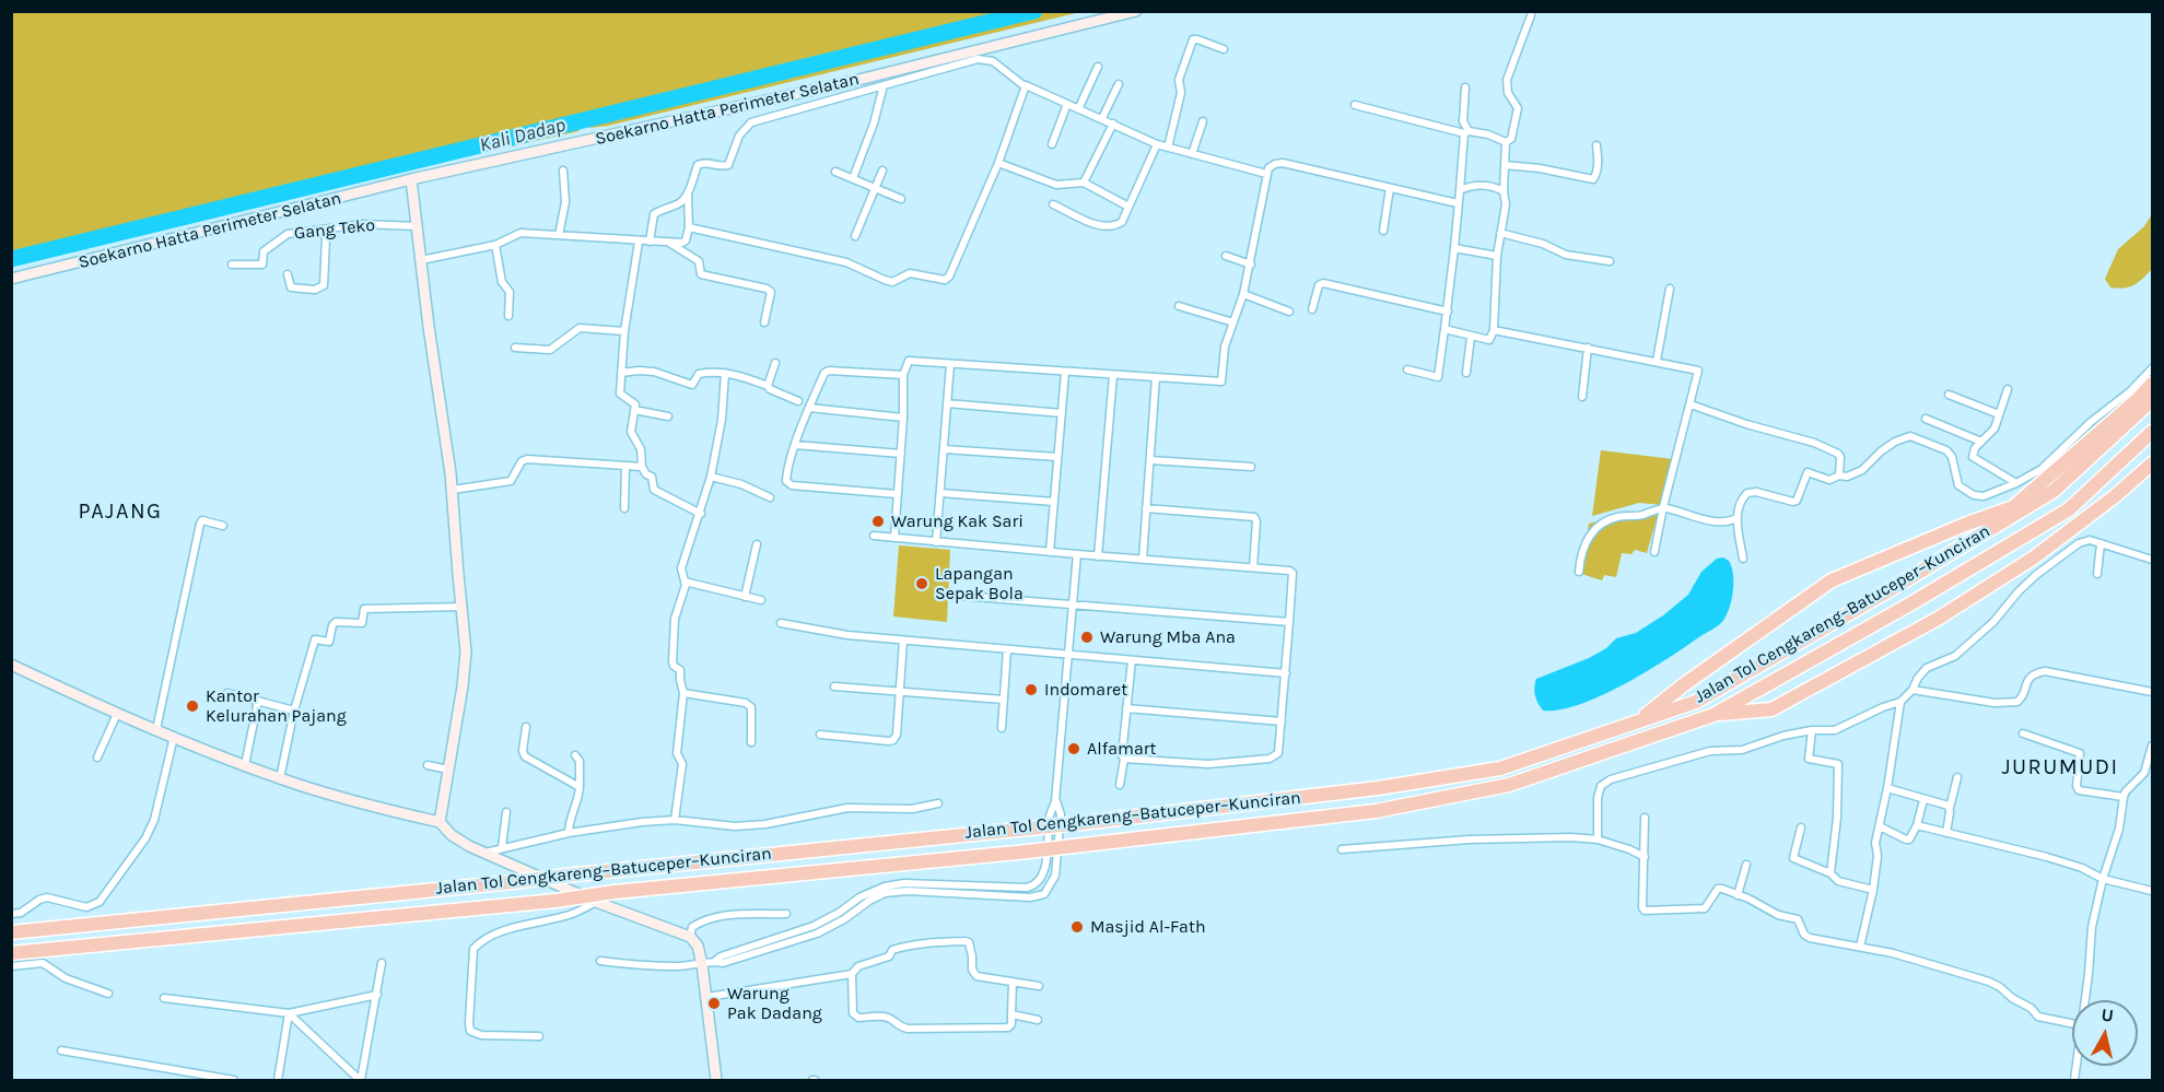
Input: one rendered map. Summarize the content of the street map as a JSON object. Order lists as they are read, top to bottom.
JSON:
{
  "streets": {
    "highway": ["Jalan Tol Cengkareng–Batuceper–Kunciran"],
    "main road": ["Soekarno Hatta Perimeter Selatan"],
    "street": ["Gang Teko"]
  },
  "districts": ["PAJANG", "JURUMUDI"],
  "water": ["Kali Dadap"],
  "places": [
    "Warung Kak Sari",
    "Lapangan Sepak Bola",
    "Warung Mba Ana",
    "Indomaret",
    "Kantor Kelurahan Pajang",
    "Alfamart",
    "Masjid Al-Fath",
    "Warung Pak Dadang"
  ],
  "north": "top"
}
